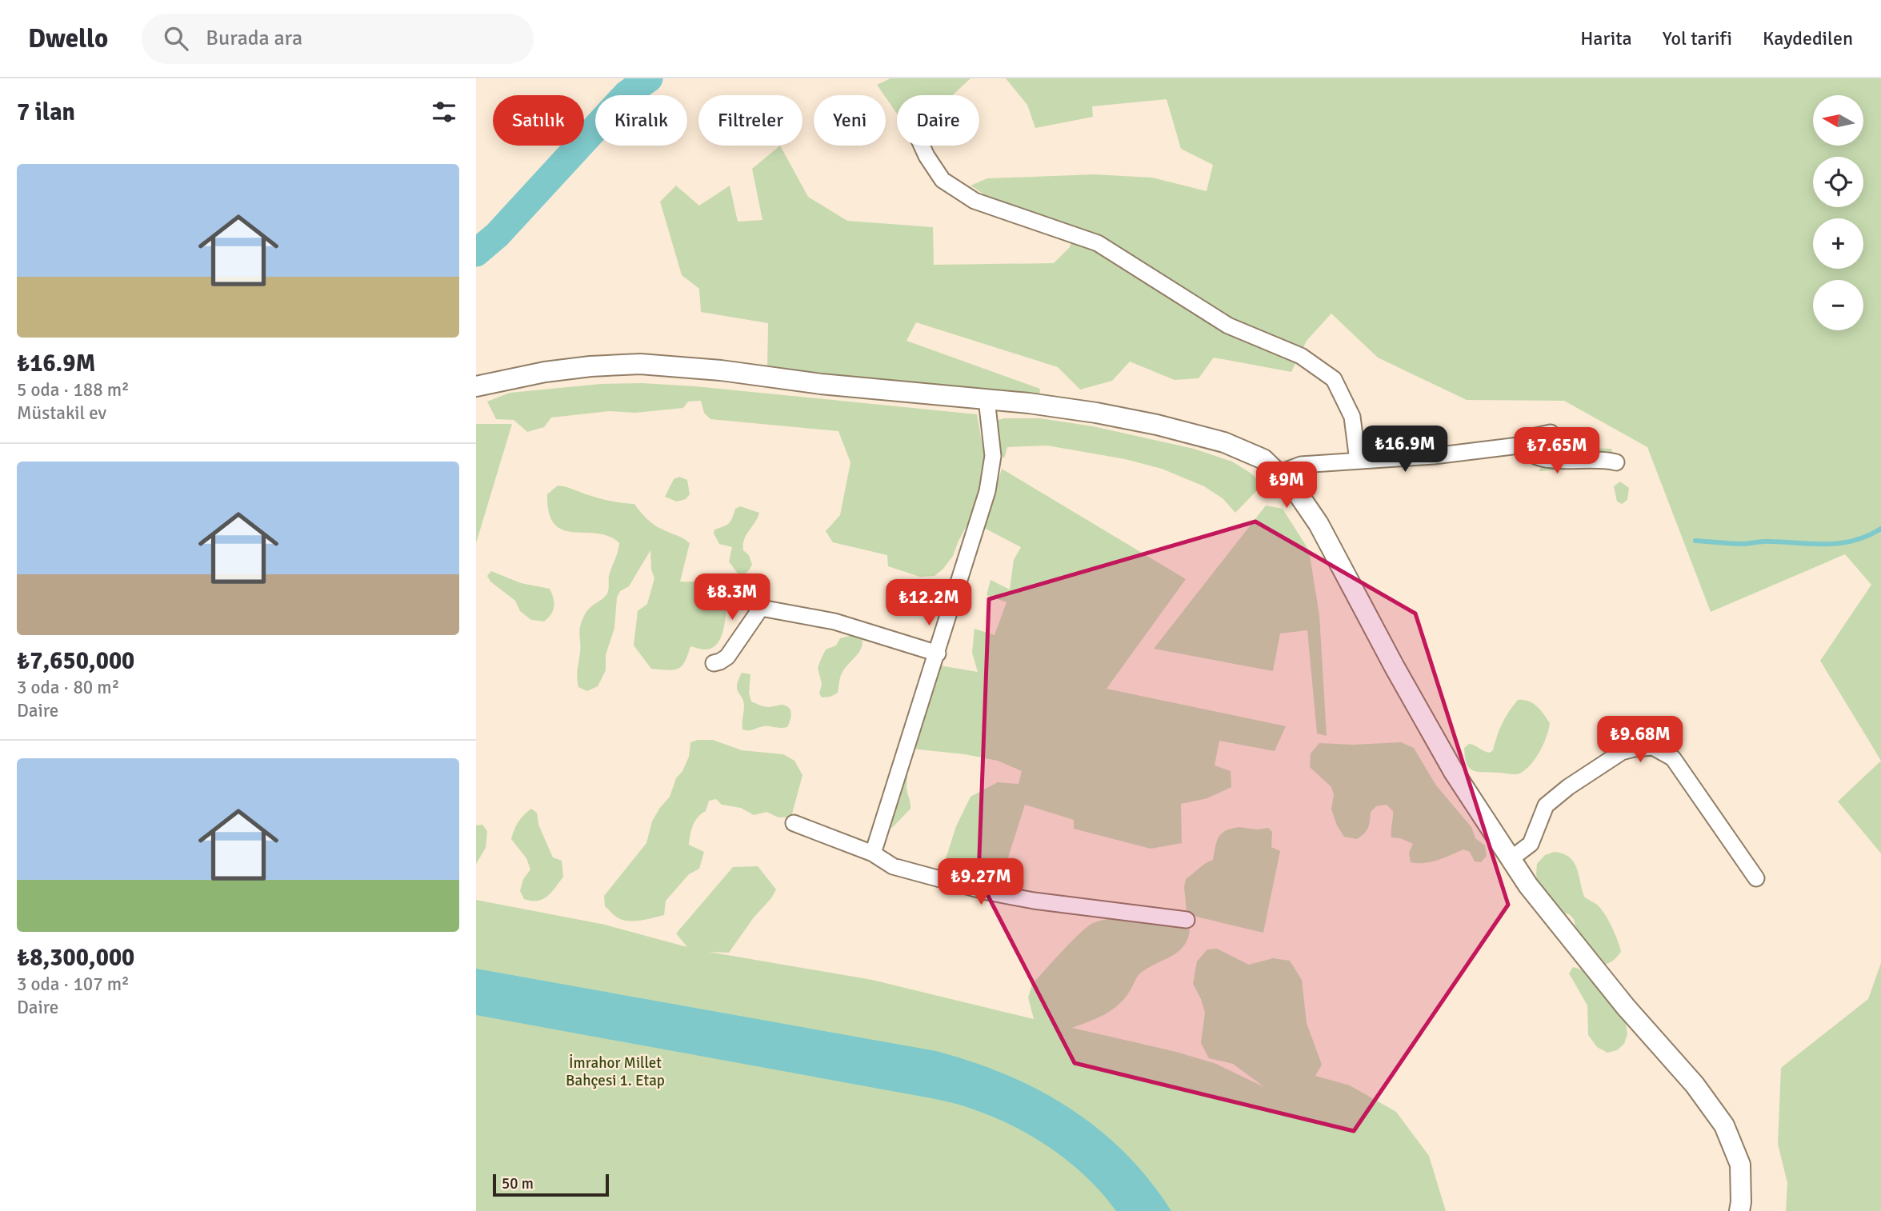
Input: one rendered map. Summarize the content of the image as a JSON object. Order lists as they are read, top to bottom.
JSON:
{
  "parks": ["İmrahor Millet Bahçesi 1. Etap"],
  "scale_bar": "50 m",
  "north": "left",
  "page": {
    "header": "Dwello",
    "search": "Burada ara",
    "nav": ["Harita", "Yol tarifi", "Kaydedilen"],
    "heading": "7 ilan",
    "map_buttons": ["+", "−"],
    "chip": [
      "Satılık",
      "Kiralık",
      "Filtreler",
      "Yeni",
      "Daire"
    ],
    "list": [
      {
        "name": "₺16.9M",
        "note": "5 oda · 188 m² · Müstakil ev"
      },
      {
        "name": "₺7,650,000",
        "note": "3 oda · 80 m² · Daire"
      },
      {
        "name": "₺8,300,000",
        "note": "3 oda · 107 m² · Daire"
      }
    ],
    "price": [
      "₺16.9M",
      "₺7.65M",
      "₺9M",
      "₺8.3M",
      "₺12.2M",
      "₺9.68M",
      "₺9.27M"
    ],
    "scale": "50 m"
  }
}
